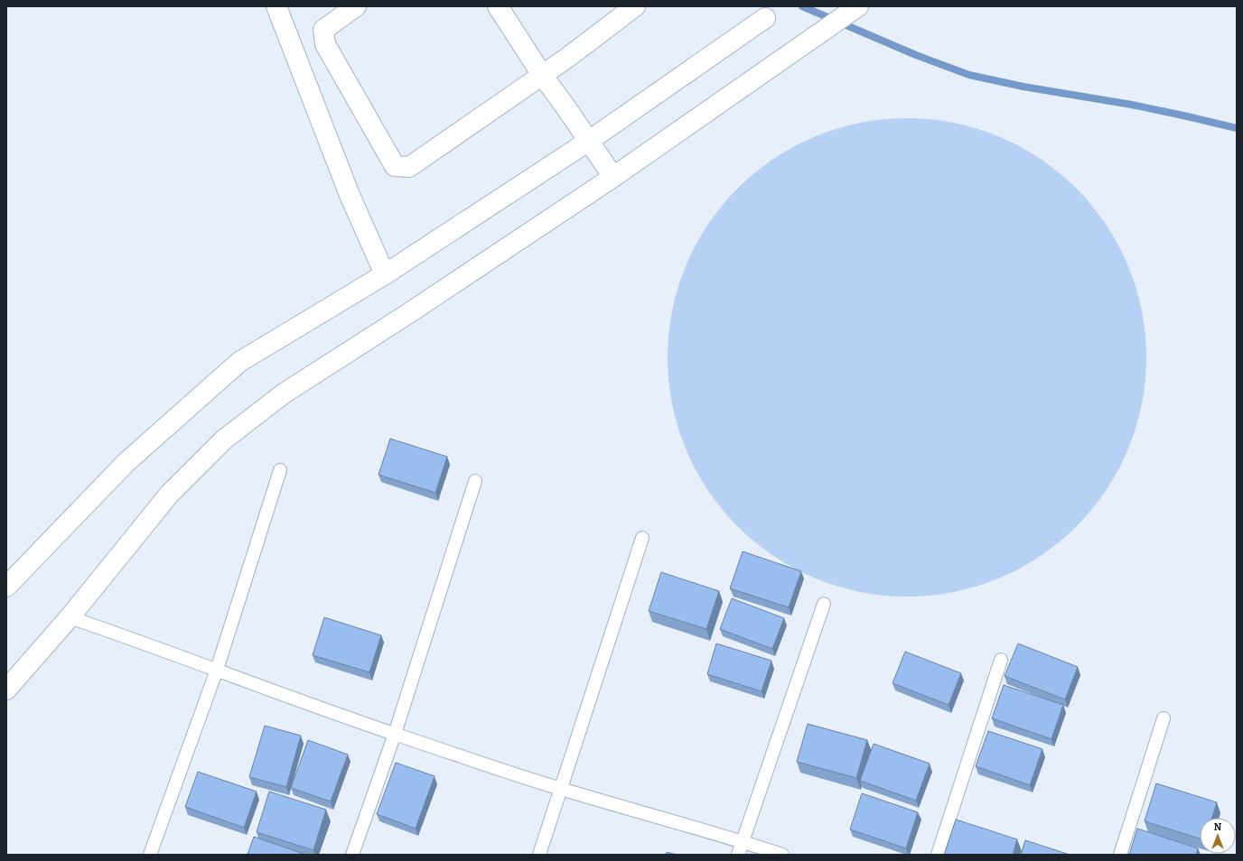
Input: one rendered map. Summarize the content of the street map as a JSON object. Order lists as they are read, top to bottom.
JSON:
{
  "north": "top"
}
